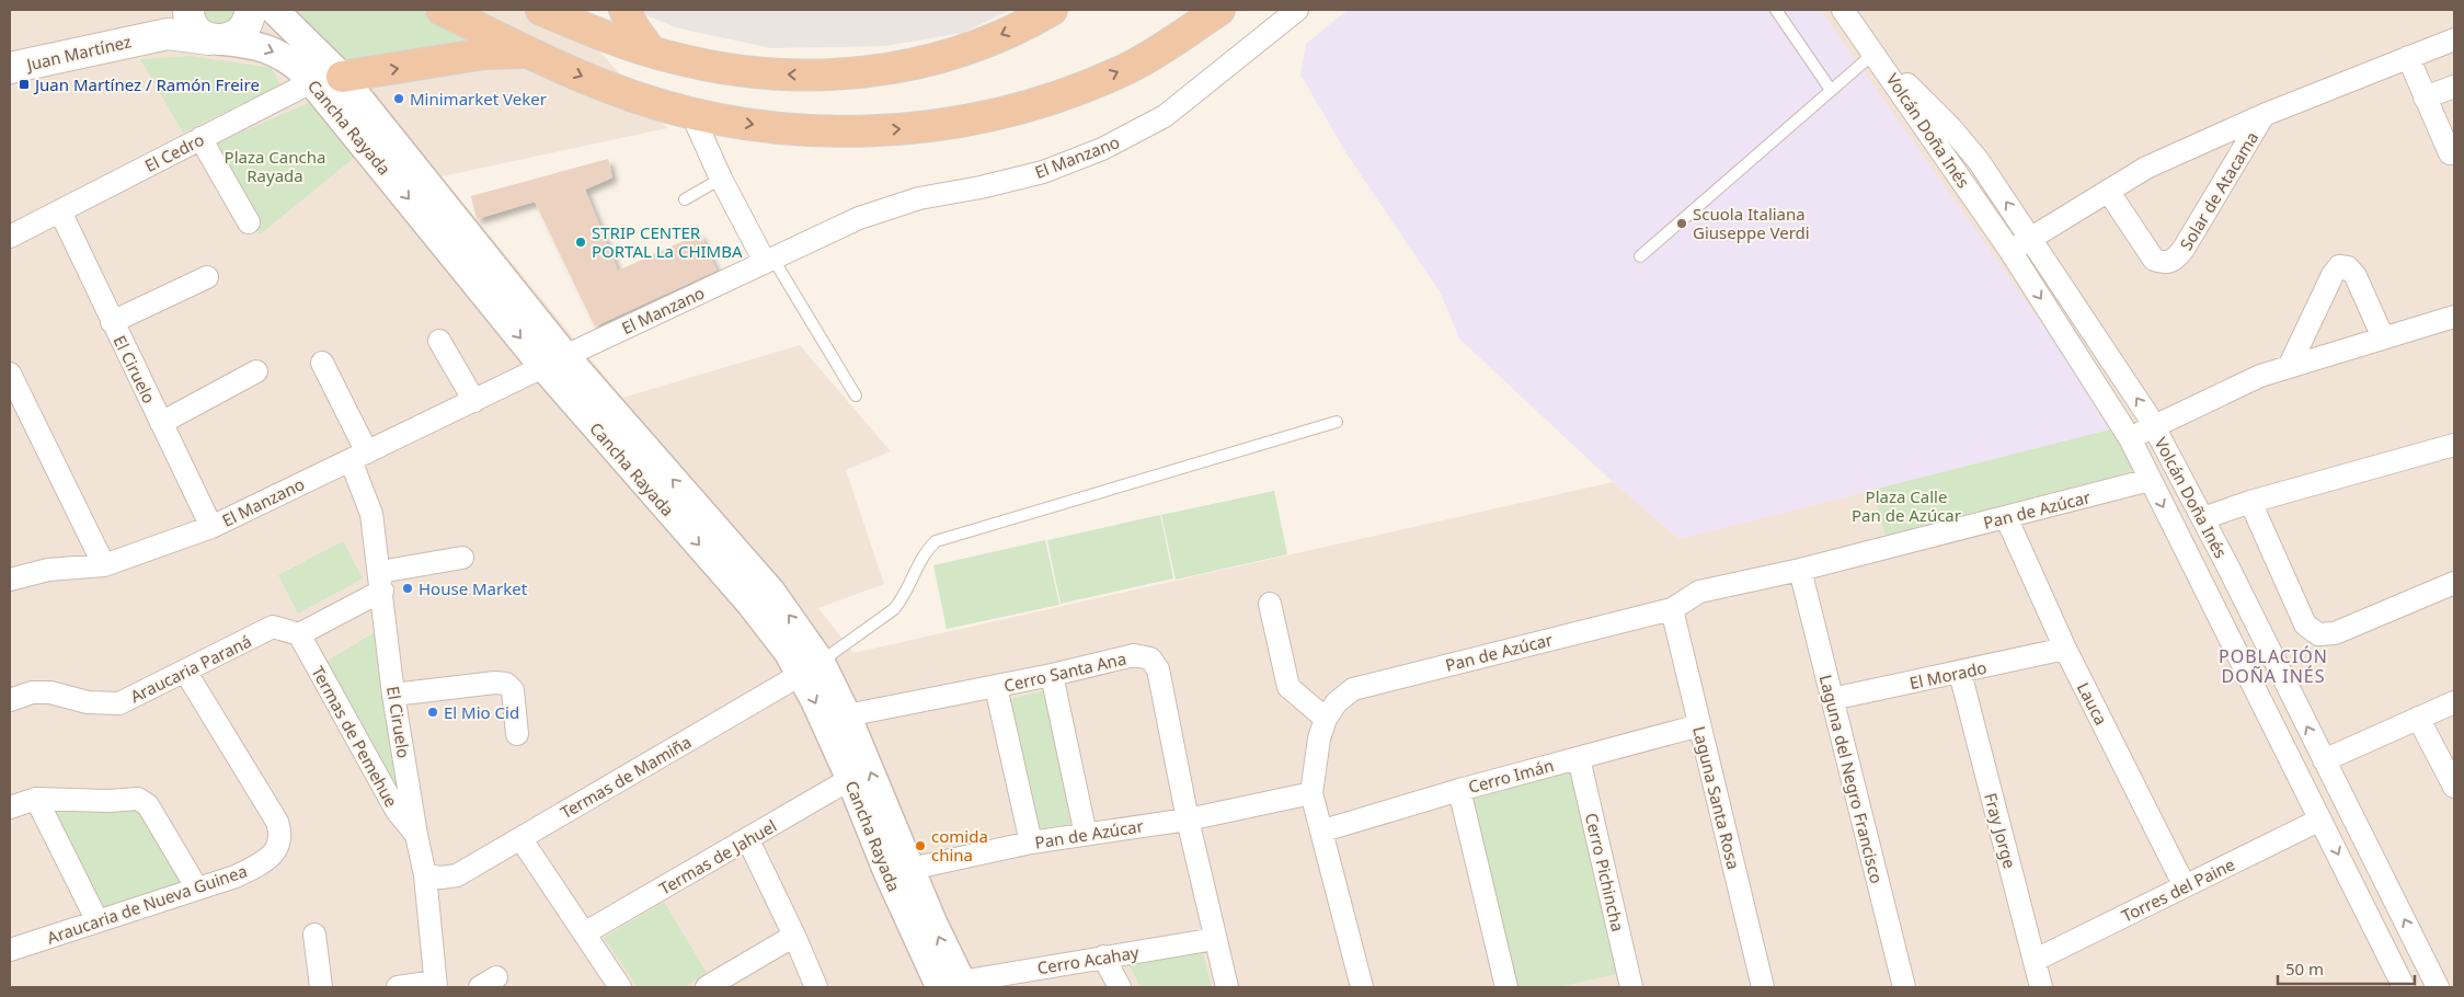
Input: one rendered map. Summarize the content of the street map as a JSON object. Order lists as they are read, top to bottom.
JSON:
{
  "streets": {
    "main road": ["Juan Martínez"],
    "street": [
      "Cancha Rayada",
      "Volcán Doña Inés",
      "El Cedro",
      "El Manzano",
      "Solar de Atacama",
      "El Ciruelo",
      "Pan de Azúcar",
      "Araucaria Paraná",
      "Cerro Santa Ana",
      "El Morado",
      "Lauca",
      "Termas de Pemehue",
      "Cerro Imán",
      "Termas de Mamiña",
      "Laguna del Negro Francisco",
      "Laguna Santa Rosa",
      "Fray Jorge",
      "Termas de Jahuel",
      "Cerro Pichincha",
      "Torres del Paine",
      "Araucaria de Nueva Guinea",
      "Cerro Acahay"
    ]
  },
  "crossings": [
    ["Juan Martínez", "Cancha Rayada"],
    ["Cancha Rayada", "El Cedro"],
    ["Cancha Rayada", "El Manzano"],
    ["Cancha Rayada", "Pan de Azúcar"],
    ["Cancha Rayada", "Cerro Santa Ana"],
    ["Cancha Rayada", "Termas de Mamiña"],
    ["Cancha Rayada", "Termas de Jahuel"],
    ["Cancha Rayada", "Cerro Acahay"],
    ["Volcán Doña Inés", "Solar de Atacama"],
    ["Volcán Doña Inés", "Pan de Azúcar"],
    ["Volcán Doña Inés", "Torres del Paine"],
    ["El Cedro", "El Ciruelo"],
    ["El Manzano", "El Ciruelo"],
    ["El Ciruelo", "Termas de Pemehue"],
    ["El Ciruelo", "Termas de Mamiña"],
    ["Pan de Azúcar", "Cerro Santa Ana"],
    ["Pan de Azúcar", "Lauca"],
    ["Pan de Azúcar", "Laguna del Negro Francisco"],
    ["Pan de Azúcar", "Laguna Santa Rosa"],
    ["Araucaria Paraná", "Termas de Pemehue"],
    ["Araucaria Paraná", "Araucaria de Nueva Guinea"],
    ["El Morado", "Lauca"],
    ["El Morado", "Laguna del Negro Francisco"],
    ["El Morado", "Fray Jorge"],
    ["Lauca", "Torres del Paine"],
    ["Cerro Imán", "Laguna Santa Rosa"],
    ["Cerro Imán", "Cerro Pichincha"],
    ["Fray Jorge", "Torres del Paine"]
  ],
  "districts": ["POBLACIÓN DOÑA INÉS"],
  "parks": ["Plaza Cancha Rayada", "Plaza Calle Pan de Azúcar"],
  "places": {
    "transit": ["Juan Martínez / Ramón Freire"],
    "other": [
      "Minimarket Veker",
      "Scuola Italiana Giuseppe Verdi",
      "STRIP CENTER PORTAL La CHIMBA",
      "House Market",
      "El Mio Cid",
      "comida china"
    ]
  },
  "scale_bar": "50 m"
}
